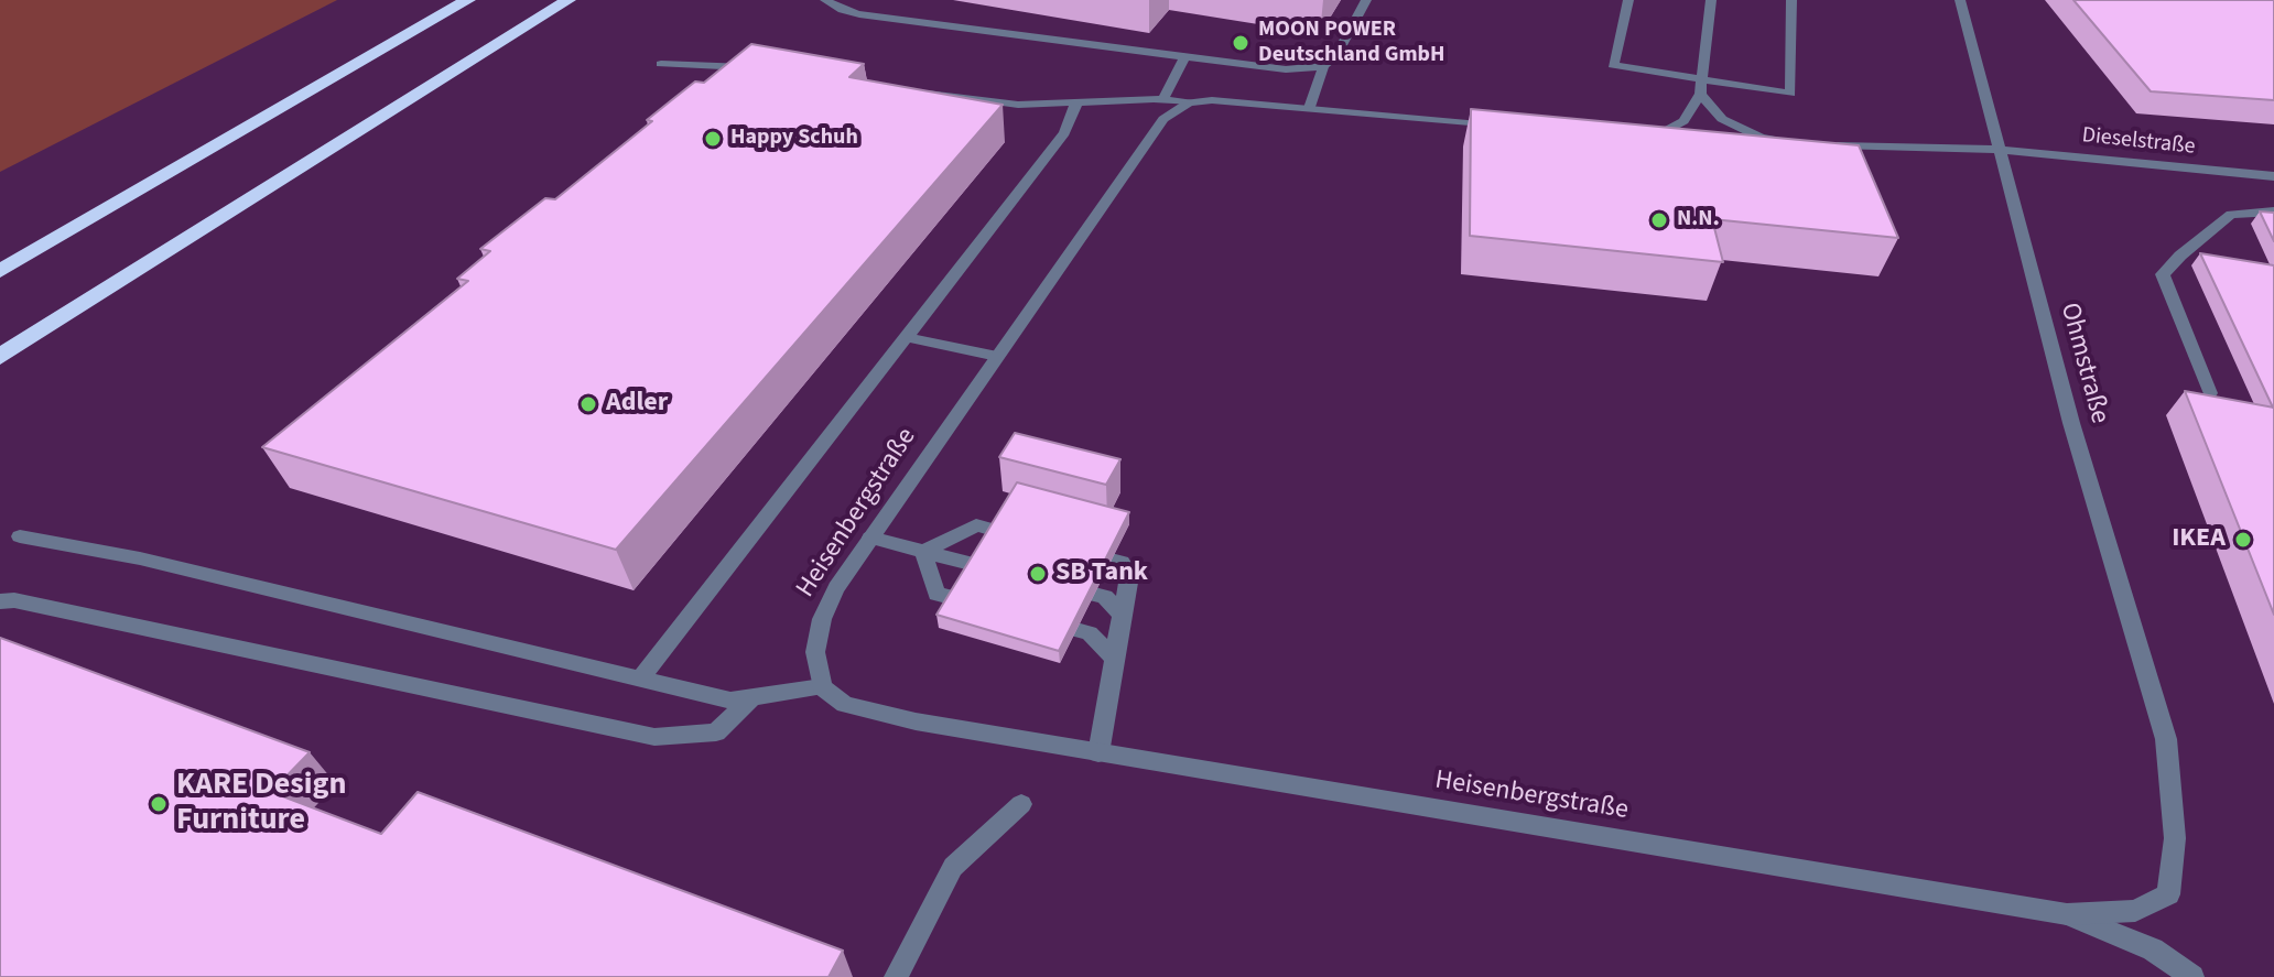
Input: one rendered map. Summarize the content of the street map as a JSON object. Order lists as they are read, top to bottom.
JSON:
{
  "streets": {
    "street": ["Dieselstraße", "Ohmstraße", "Heisenbergstraße"]
  },
  "crossings": [
    ["Dieselstraße", "Ohmstraße"],
    ["Ohmstraße", "Heisenbergstraße"]
  ],
  "places": [
    "MOON POWER Deutschland GmbH",
    "Happy Schuh",
    "N.N.",
    "Adler",
    "IKEA",
    "SB Tank",
    "KARE Design Furniture"
  ]
}
